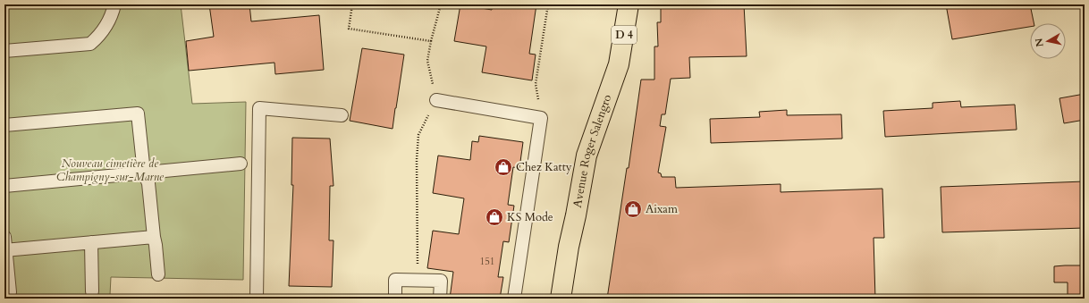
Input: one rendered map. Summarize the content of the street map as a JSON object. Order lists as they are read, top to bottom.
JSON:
{
  "streets": {
    "main road": ["D 4", "Avenue Roger Salengro"]
  },
  "parks": ["Nouveau cimetière de Champigny-sur-Marne"],
  "places": {
    "shop": ["Chez Katty", "Aixam", "KS Mode"]
  },
  "house_numbers": ["151"],
  "north": "left"
}
